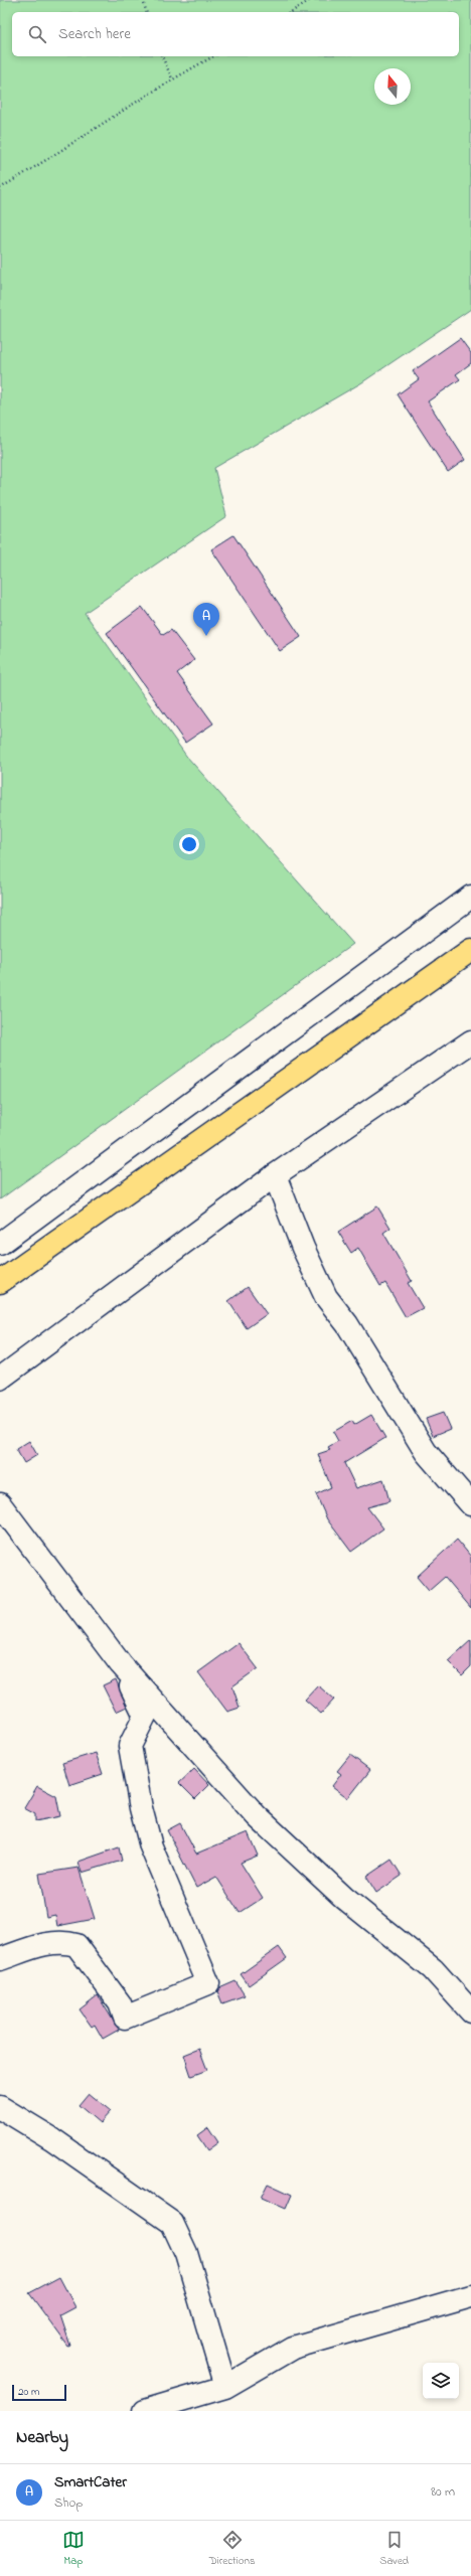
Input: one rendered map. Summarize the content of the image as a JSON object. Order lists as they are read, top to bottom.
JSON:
{
  "scale_bar": "20 m",
  "north": "top",
  "page": {
    "search": "Search here",
    "pins": "A",
    "scale": "20 m",
    "heading": "Nearby",
    "list": [
      {
        "mark": "A",
        "name": "SmartCater",
        "note": "Shop",
        "value": "80 m"
      }
    ],
    "nav": ["Map", "Directions", "Saved"]
  }
}
